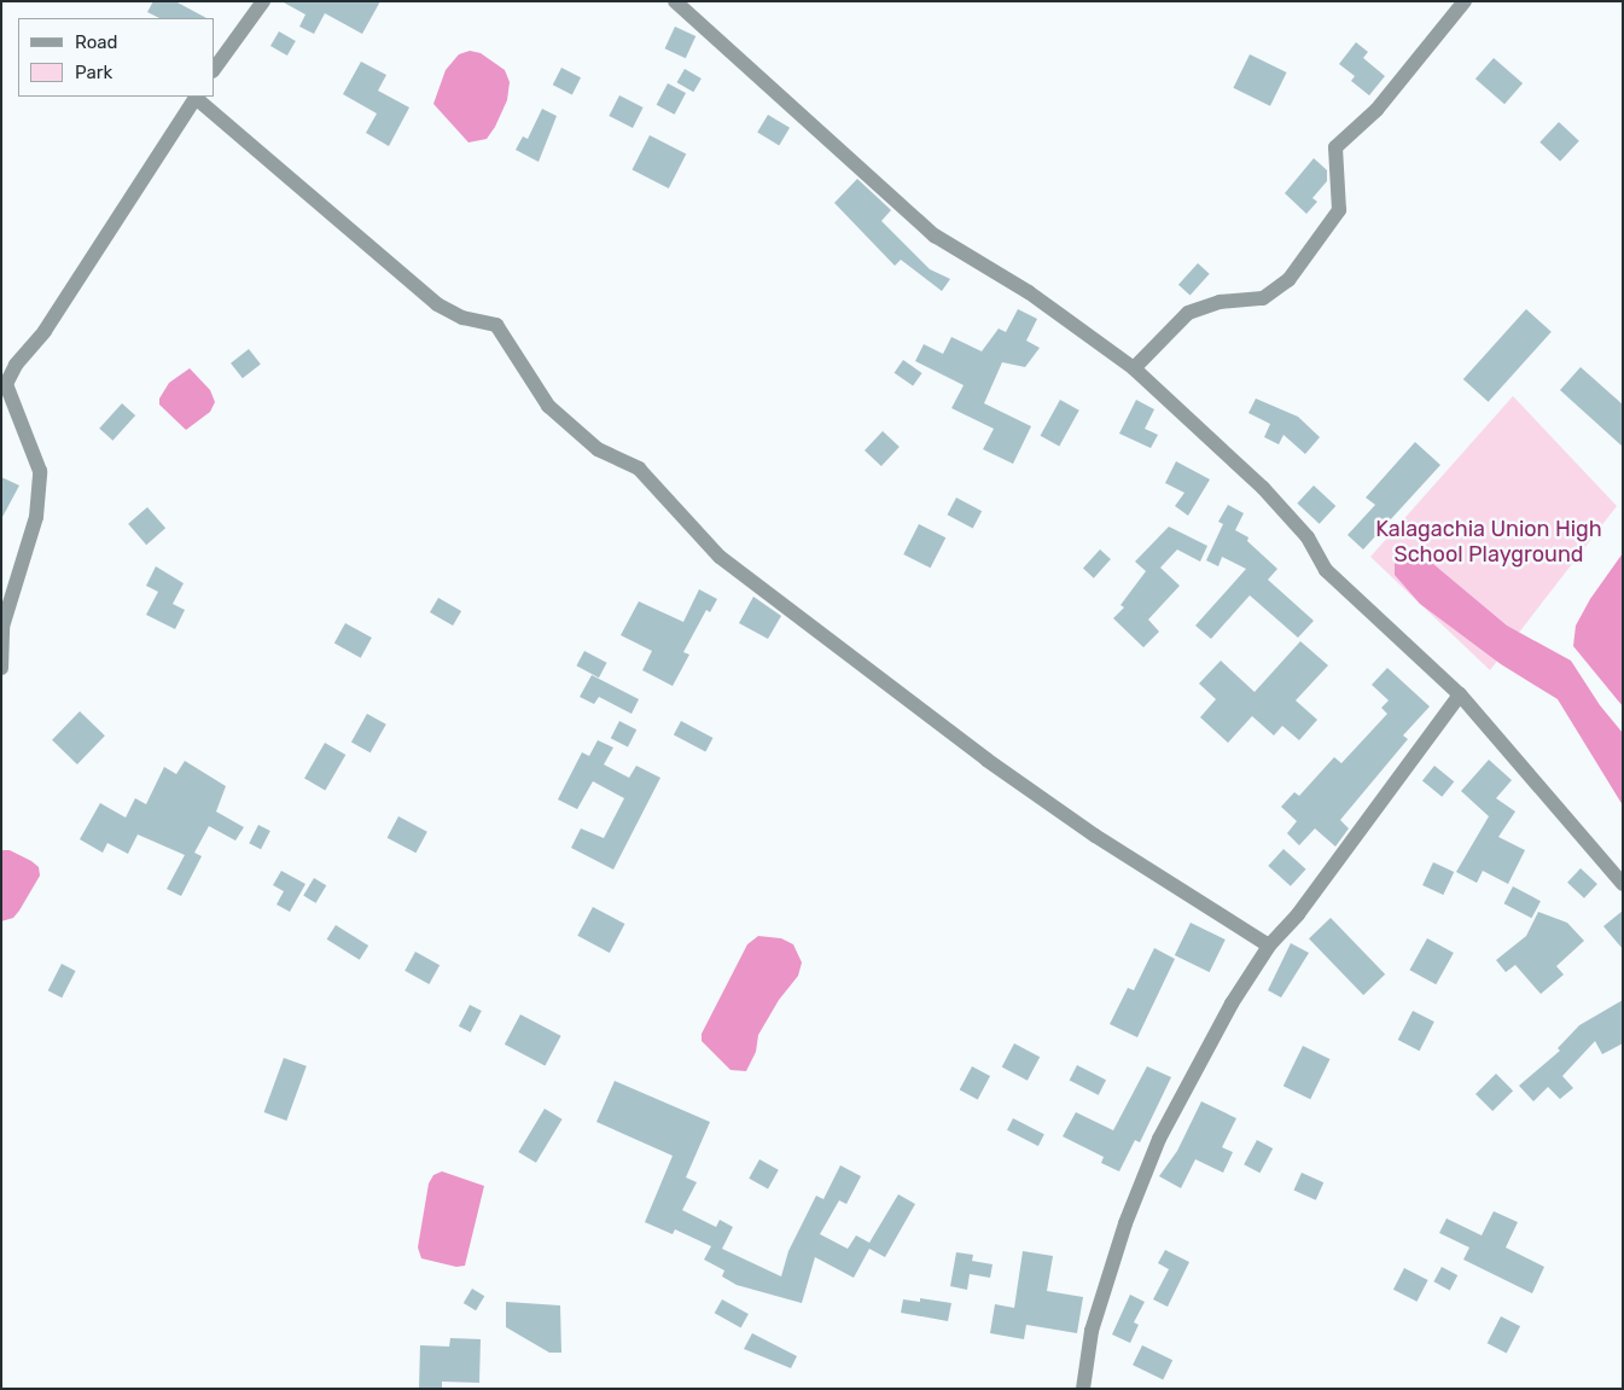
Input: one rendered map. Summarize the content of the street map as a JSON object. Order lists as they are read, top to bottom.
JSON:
{
  "parks": ["Kalagachia Union High School Playground"],
  "legend": ["Road", "Park"]
}
